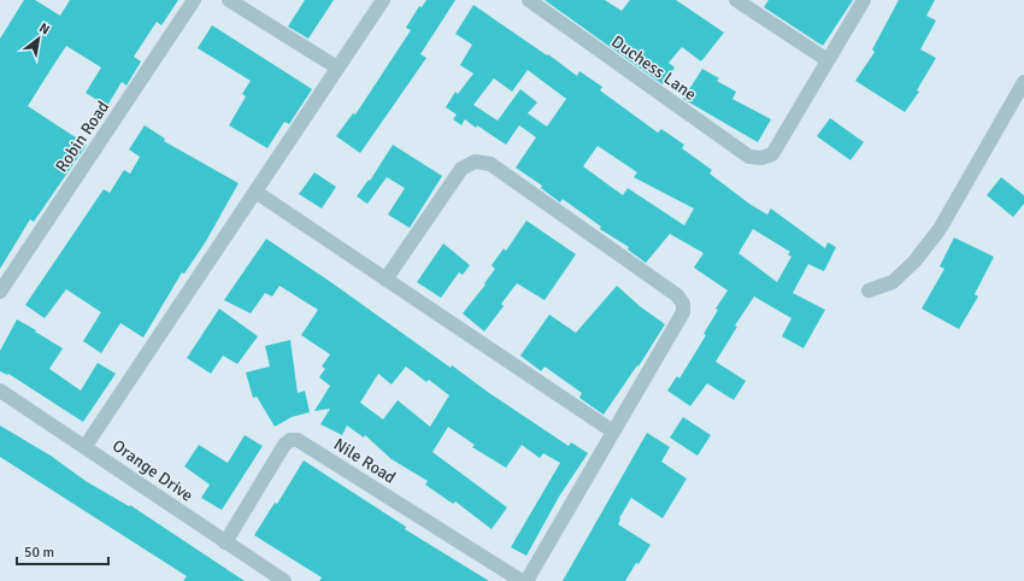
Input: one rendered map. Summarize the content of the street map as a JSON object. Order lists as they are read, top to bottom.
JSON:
{
  "streets": {
    "street": [
      "Duchess Lane",
      "Robin Road",
      "Nile Road",
      "Orange Drive"
    ]
  },
  "crossings": [
    ["Nile Road", "Orange Drive"]
  ],
  "scale_bar": "50 m",
  "north": "top right"
}
